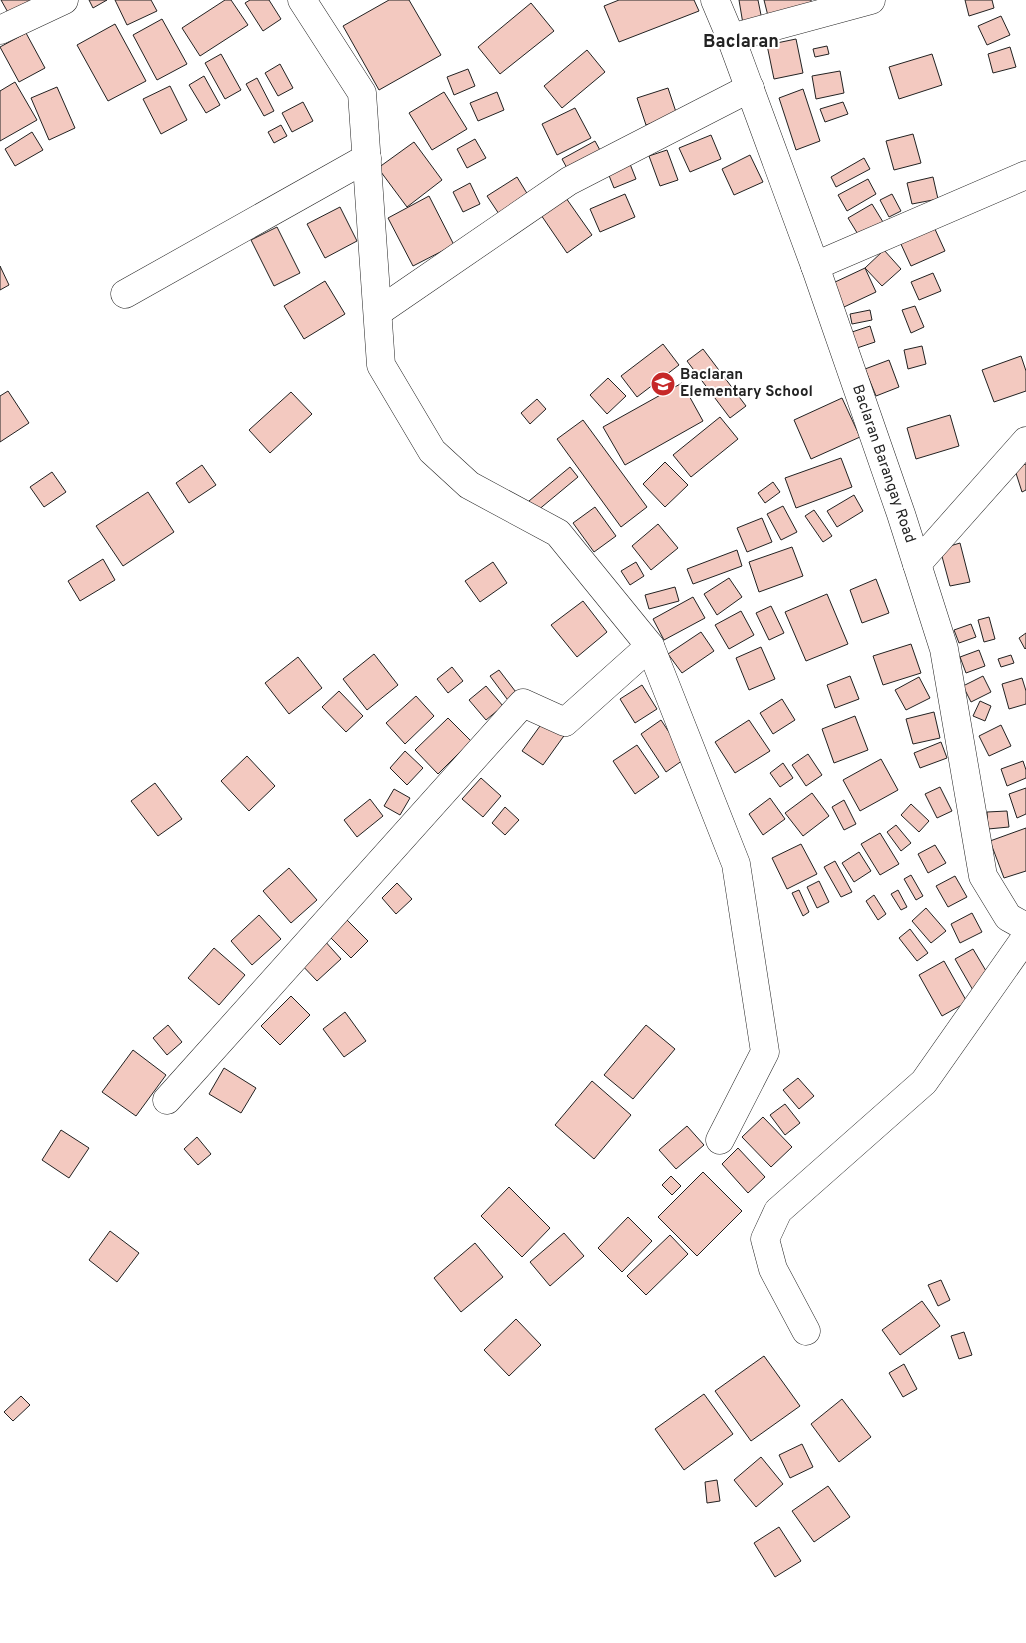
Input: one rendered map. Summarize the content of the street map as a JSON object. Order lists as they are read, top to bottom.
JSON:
{
  "streets": {
    "street": ["Baclaran Barangay Road"]
  },
  "districts": ["Baclaran"],
  "places": {
    "school or university": ["Baclaran Elementary School"]
  }
}
